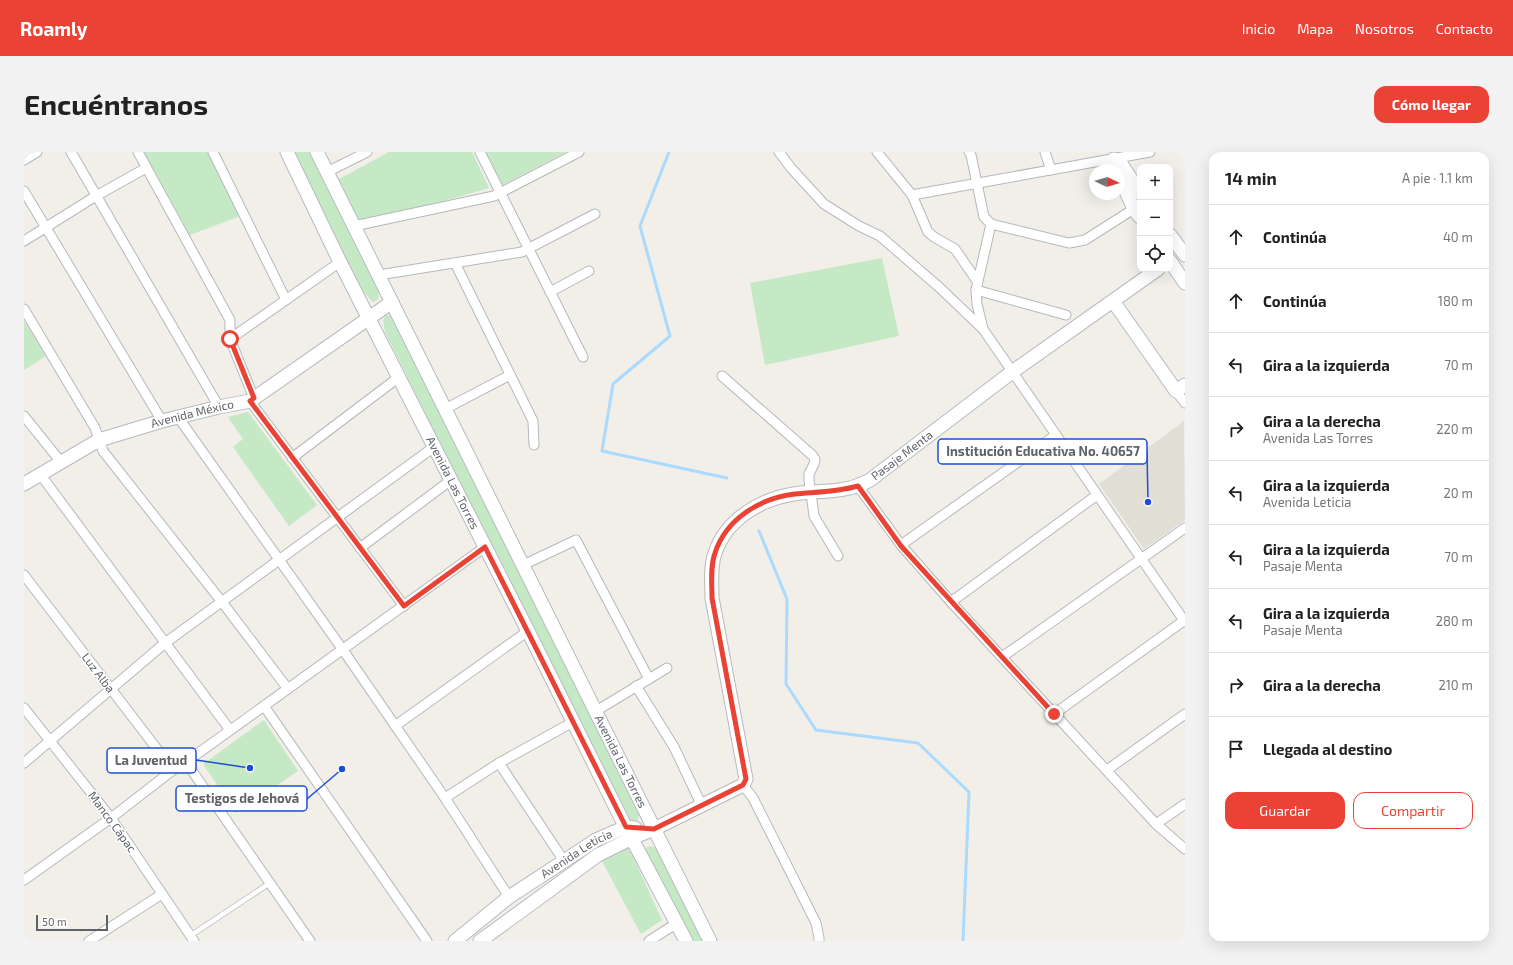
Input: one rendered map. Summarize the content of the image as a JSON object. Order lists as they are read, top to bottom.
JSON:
{
  "streets": {
    "street": [
      "Avenida México",
      "Pasaje Menta",
      "Avenida Las Torres",
      "Luz Alba",
      "Manco Cápac",
      "Avenida Leticia"
    ]
  },
  "crossings": [
    ["Avenida México", "Avenida Las Torres"],
    ["Avenida Las Torres", "Avenida Leticia"]
  ],
  "places": ["Institución Educativa No. 40657", "La Juventud", "Testigos de Jehová"],
  "scale_bar": "50 m",
  "north": "right",
  "page": {
    "header": "Roamly",
    "nav": [
      "Inicio",
      "Mapa",
      "Nosotros",
      "Contacto"
    ],
    "buttons": [
      "Cómo llegar",
      ["Guardar", "Compartir"]
    ],
    "title": "Encuéntranos",
    "heading": ["14 min", "A pie · 1.1 km"],
    "map_buttons": ["+", "−"],
    "list": [
      ["Continúa", "40 m"],
      ["Continúa", "180 m"],
      ["Gira a la izquierda", "70 m"],
      ["Gira a la derecha", "Avenida Las Torres", "220 m"],
      ["Gira a la izquierda", "Avenida Leticia", "20 m"],
      ["Gira a la izquierda", "Pasaje Menta", "70 m"],
      ["Gira a la izquierda", "Pasaje Menta", "280 m"],
      ["Gira a la derecha", "210 m"],
      "Llegada al destino"
    ],
    "scale": "50 m"
  }
}
